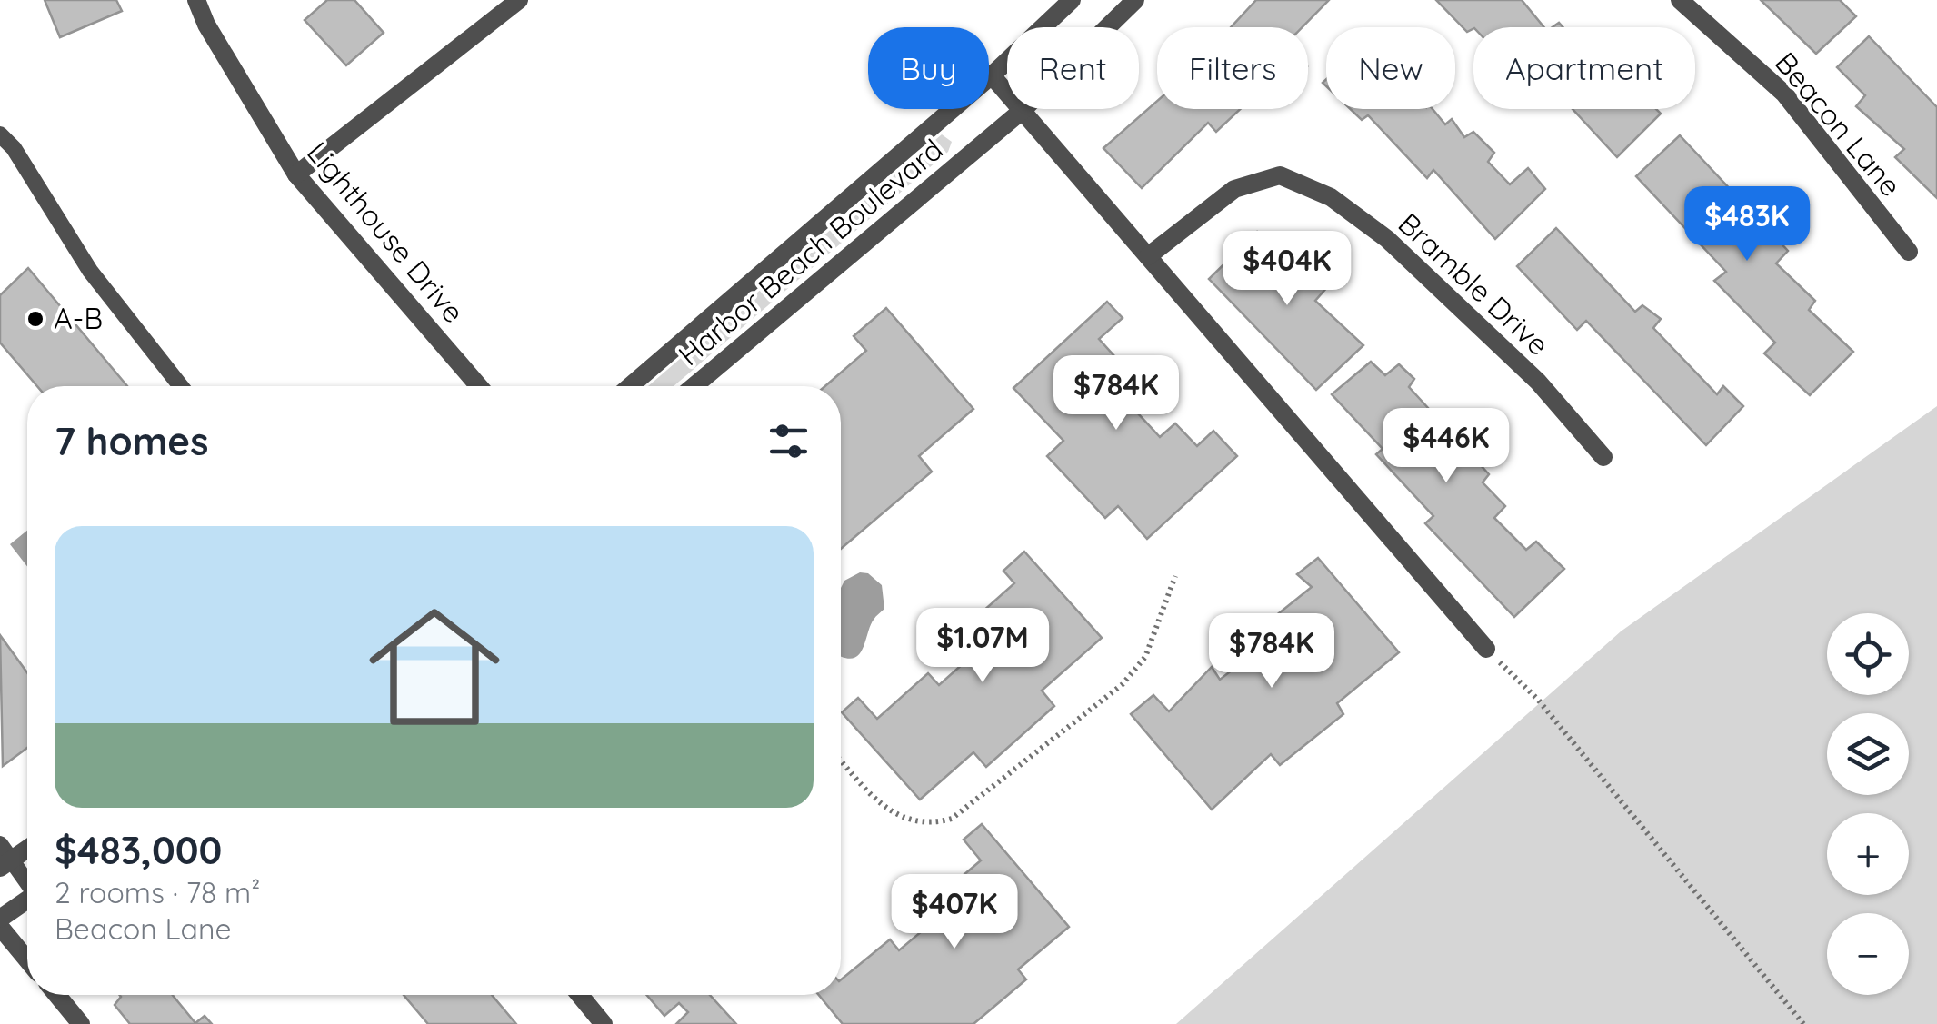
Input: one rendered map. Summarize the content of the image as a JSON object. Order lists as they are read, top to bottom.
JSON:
{
  "streets": {
    "street": [
      "Beacon Lane",
      "Lighthouse Drive",
      "Harbor Beach Boulevard",
      "Bramble Drive"
    ]
  },
  "places": ["A-B"],
  "page": {
    "chip": [
      "Buy",
      "Rent",
      "Filters",
      "New",
      "Apartment"
    ],
    "price": [
      "$483K",
      "$404K",
      "$784K",
      "$446K",
      "$1.07M",
      "$784K",
      "$407K"
    ],
    "heading": "7 homes",
    "list": [
      {
        "name": "$483,000",
        "note": "2 rooms · 78 m² · Beacon Lane"
      }
    ],
    "map_buttons": ["+", "−"]
  }
}
